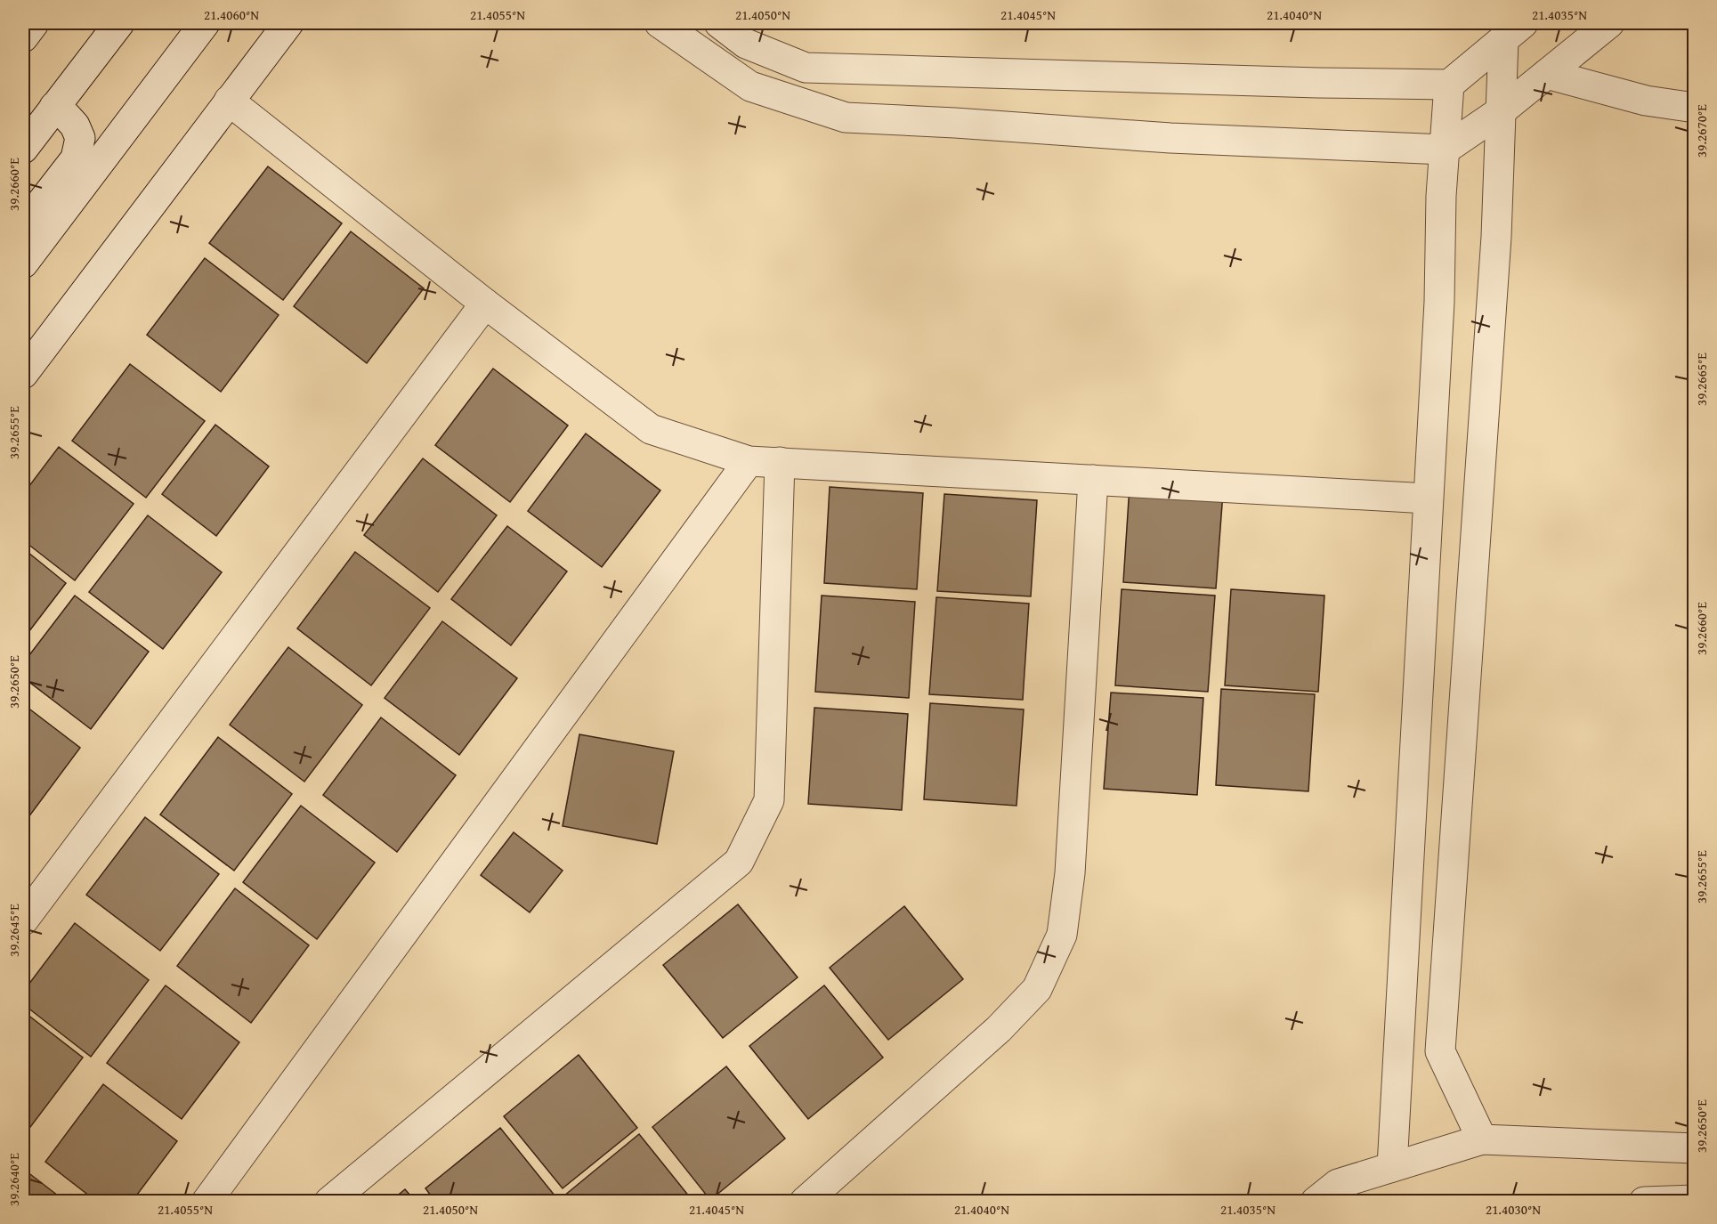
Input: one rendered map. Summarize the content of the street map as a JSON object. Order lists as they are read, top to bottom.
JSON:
{
  "coordinates": [
    "21.4060°N",
    "21.4055°N",
    "21.4050°N",
    "21.4045°N",
    "21.4040°N",
    "21.4035°N",
    "39.2670°E",
    "39.2660°E",
    "39.2665°E",
    "39.2655°E",
    "39.2650°E",
    "39.2645°E",
    "39.2640°E",
    "21.4030°N"
  ]
}
